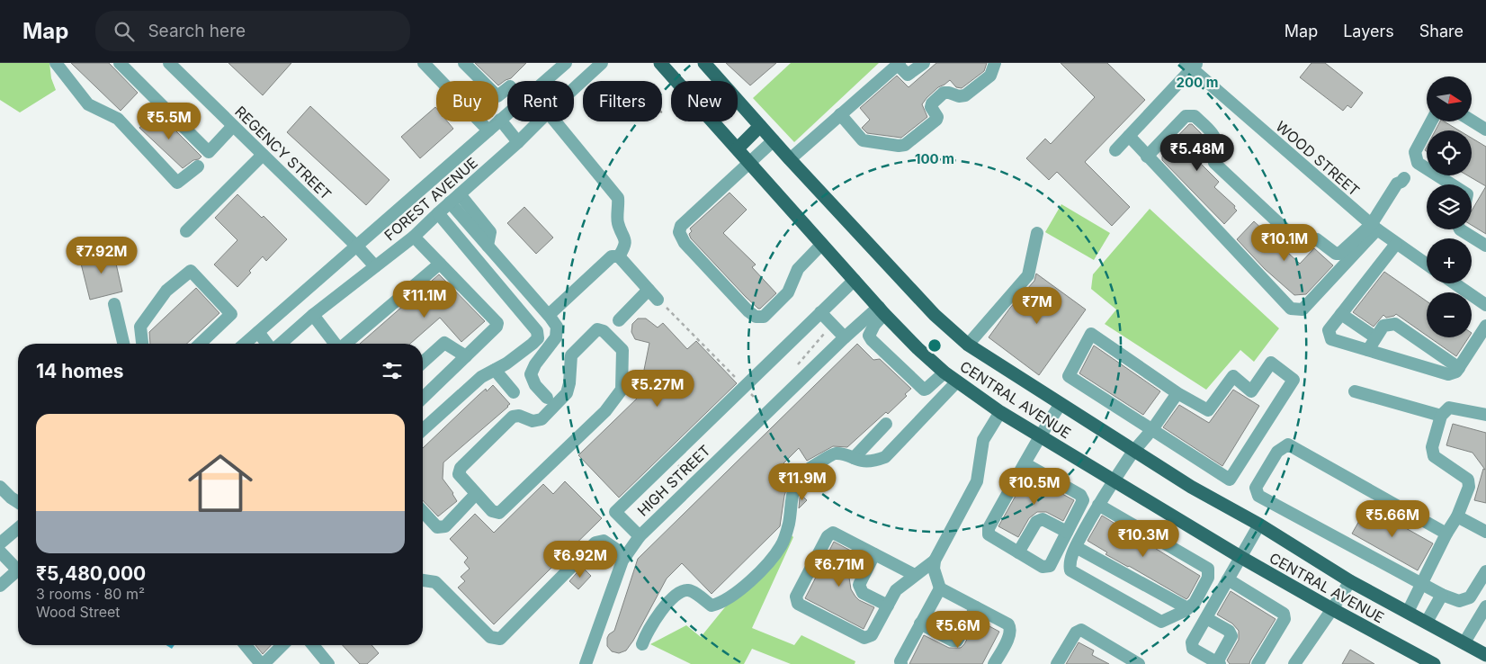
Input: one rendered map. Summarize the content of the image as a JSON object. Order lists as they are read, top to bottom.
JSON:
{
  "streets": {
    "main road": ["CENTRAL AVENUE"],
    "street": [
      "REGENCY STREET",
      "WOOD STREET",
      "FOREST AVENUE",
      "HIGH STREET"
    ]
  },
  "crossings": [
    ["REGENCY STREET", "FOREST AVENUE"],
    ["CENTRAL AVENUE", "HIGH STREET"]
  ],
  "north": "right",
  "page": {
    "header": "Map",
    "search": "Search here",
    "nav": ["Map", "Layers", "Share"],
    "map_buttons": ["+", "−"],
    "chip": [
      "Buy",
      "Rent",
      "Filters",
      "New"
    ],
    "price": [
      "₹5.5M",
      "₹5.48M",
      "₹10.1M",
      "₹7.92M",
      "₹11.1M",
      "₹7M",
      "₹5.27M",
      "₹11.9M",
      "₹10.5M",
      "₹5.66M",
      "₹10.3M",
      "₹6.92M",
      "₹6.71M",
      "₹5.6M"
    ],
    "heading": "14 homes",
    "list": [
      {
        "name": "₹5,480,000",
        "note": "3 rooms · 80 m² · Wood Street"
      }
    ]
  },
  "rings": ["200 m", "100 m"]
}
